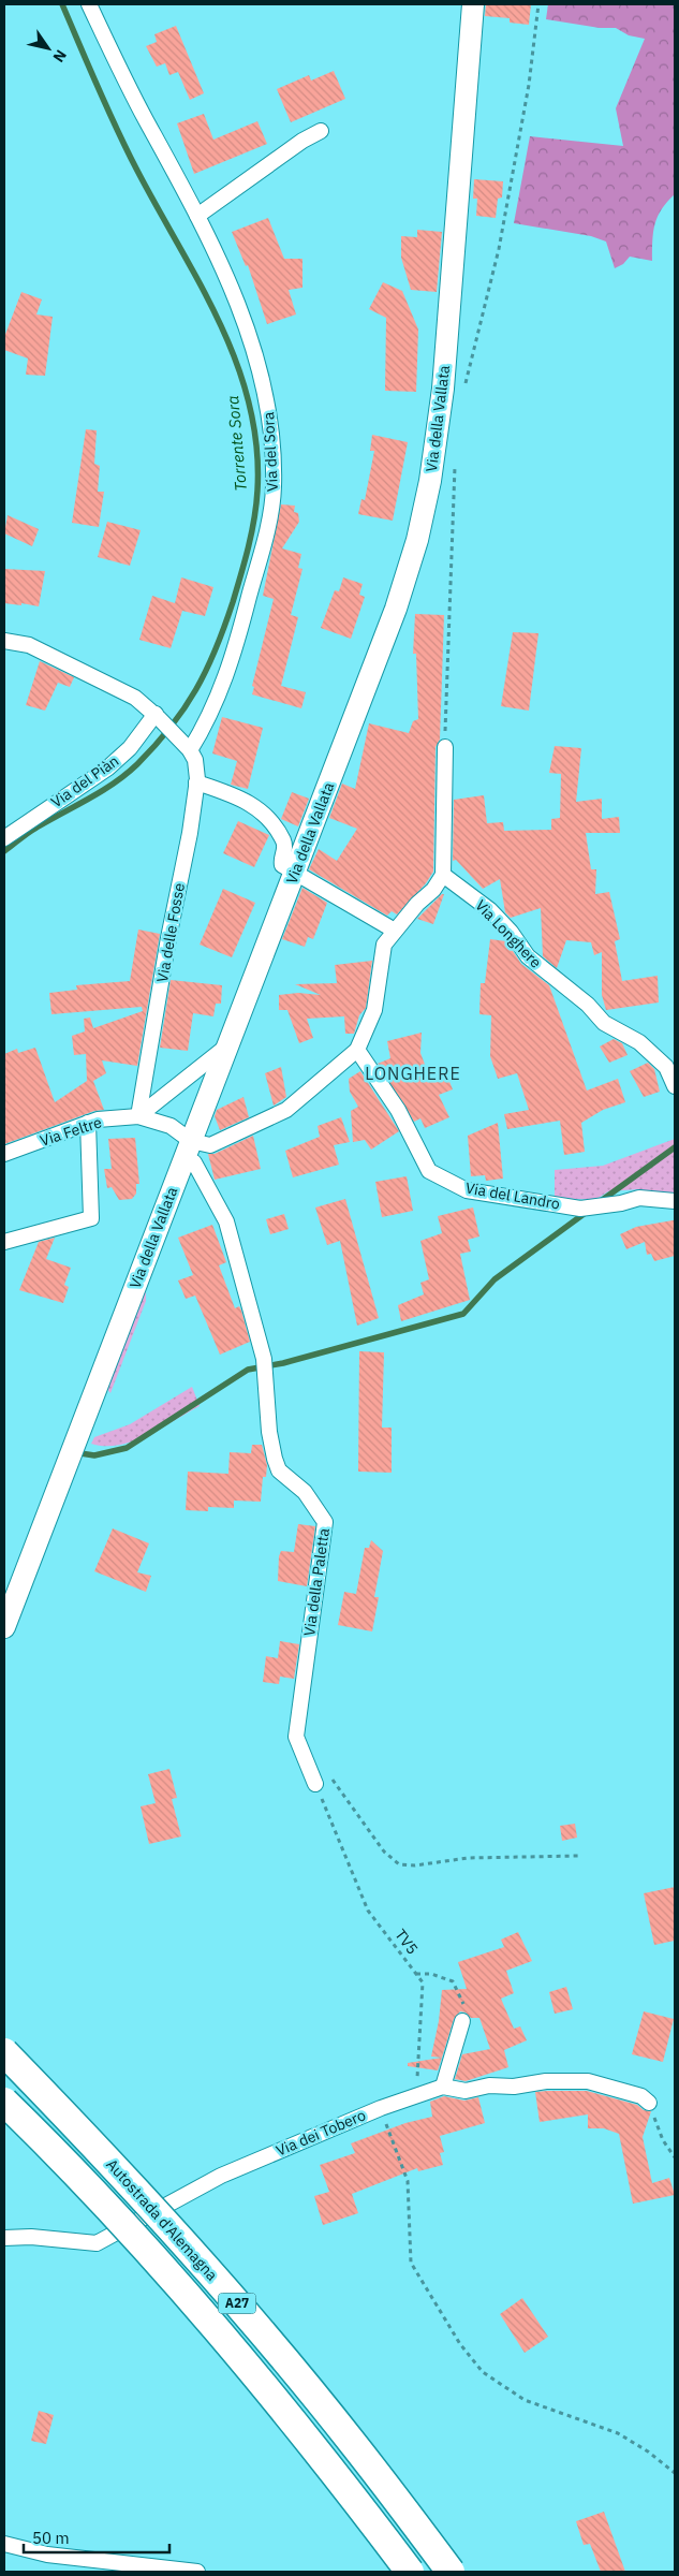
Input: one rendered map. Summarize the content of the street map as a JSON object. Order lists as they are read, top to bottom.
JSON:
{
  "streets": {
    "highway": ["Autostrada d'Alemagna", "A27"],
    "main road": ["Via della Vallata"],
    "street": [
      "Via del Sora",
      "Via del Piàn",
      "Via delle Fosse",
      "Via Longhere",
      "Via Feltre",
      "Via del Landro",
      "Via della Paletta",
      "Via dei Tobero"
    ],
    "path": ["TV5"]
  },
  "crossings": [
    ["Via della Vallata", "Via Feltre"],
    ["Via della Vallata", "Via della Paletta"],
    ["Via del Sora", "Via delle Fosse"],
    ["Via delle Fosse", "Via Feltre"],
    ["Via Feltre", "Via della Paletta"],
    ["Via della Paletta", "TV5"]
  ],
  "districts": ["LONGHERE"],
  "water": ["Torrente Sora"],
  "scale_bar": "50 m",
  "north": "bottom right"
}
